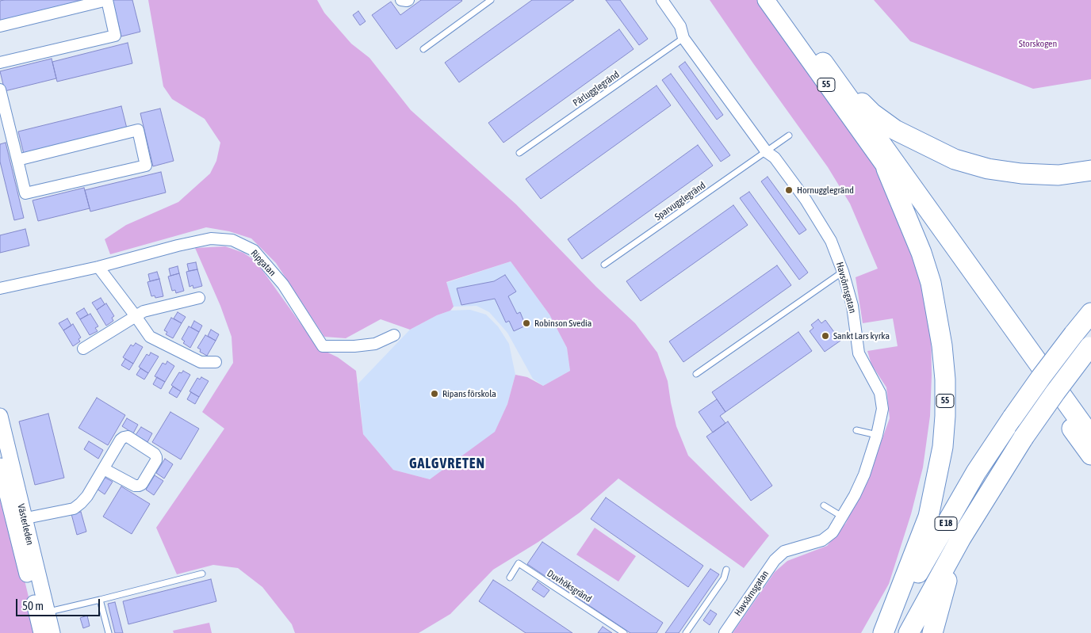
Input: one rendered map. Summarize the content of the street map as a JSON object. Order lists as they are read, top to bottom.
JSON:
{
  "streets": {
    "highway": ["55", "E 18"],
    "street": ["Ripgatan", "Havsörnsgatan", "Västerleden"],
    "lane": ["Pärlugglegränd", "Sparvugglegränd", "Duvhöksgränd"]
  },
  "crossings": [
    ["55", "E 18"],
    ["Pärlugglegränd", "Havsörnsgatan"],
    ["Sparvugglegränd", "Havsörnsgatan"]
  ],
  "districts": ["GALGVRETEN"],
  "parks": ["Storskogen"],
  "places": [
    "Hornugglegränd",
    "Robinson Svedia",
    "Sankt Lars kyrka",
    "Ripans förskola"
  ],
  "scale_bar": "50 m"
}
